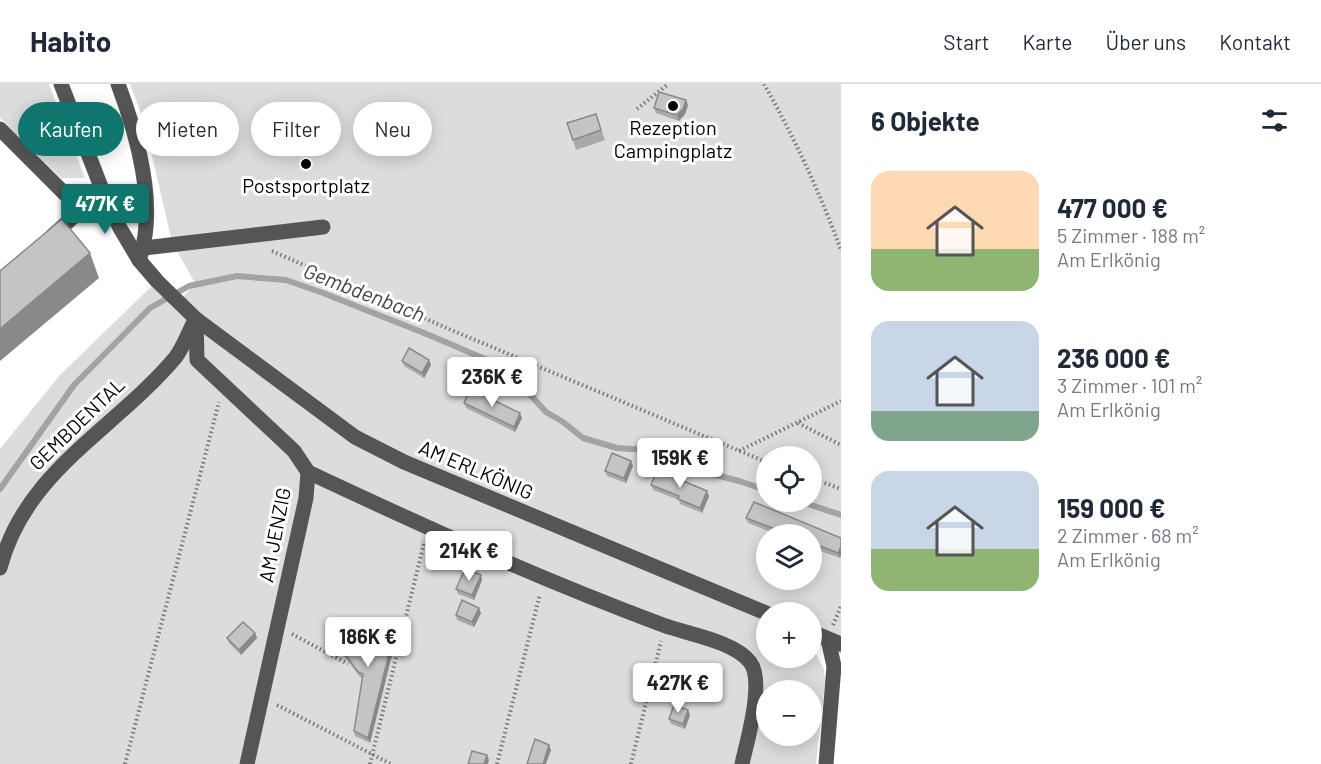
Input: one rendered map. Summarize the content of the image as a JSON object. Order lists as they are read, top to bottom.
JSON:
{
  "streets": {
    "street": ["GEMBDENTAL", "AM ERLKÖNIG", "AM JENZIG"]
  },
  "crossings": [
    ["GEMBDENTAL", "AM ERLKÖNIG"],
    ["GEMBDENTAL", "AM JENZIG"],
    ["AM ERLKÖNIG", "AM JENZIG"]
  ],
  "water": ["Gembdenbach"],
  "places": ["Rezeption Campingplatz", "Postsportplatz"],
  "page": {
    "header": "Habito",
    "nav": [
      "Start",
      "Karte",
      "Über uns",
      "Kontakt"
    ],
    "heading": "6 Objekte",
    "chip": [
      "Kaufen",
      "Mieten",
      "Filter",
      "Neu"
    ],
    "list": [
      {
        "name": "477 000 €",
        "note": "5 Zimmer · 188 m² · Am Erlkönig"
      },
      {
        "name": "236 000 €",
        "note": "3 Zimmer · 101 m² · Am Erlkönig"
      },
      {
        "name": "159 000 €",
        "note": "2 Zimmer · 68 m² · Am Erlkönig"
      }
    ],
    "price": [
      "477K €",
      "236K €",
      "159K €",
      "214K €",
      "186K €",
      "427K €"
    ],
    "map_buttons": ["+", "−"]
  }
}
